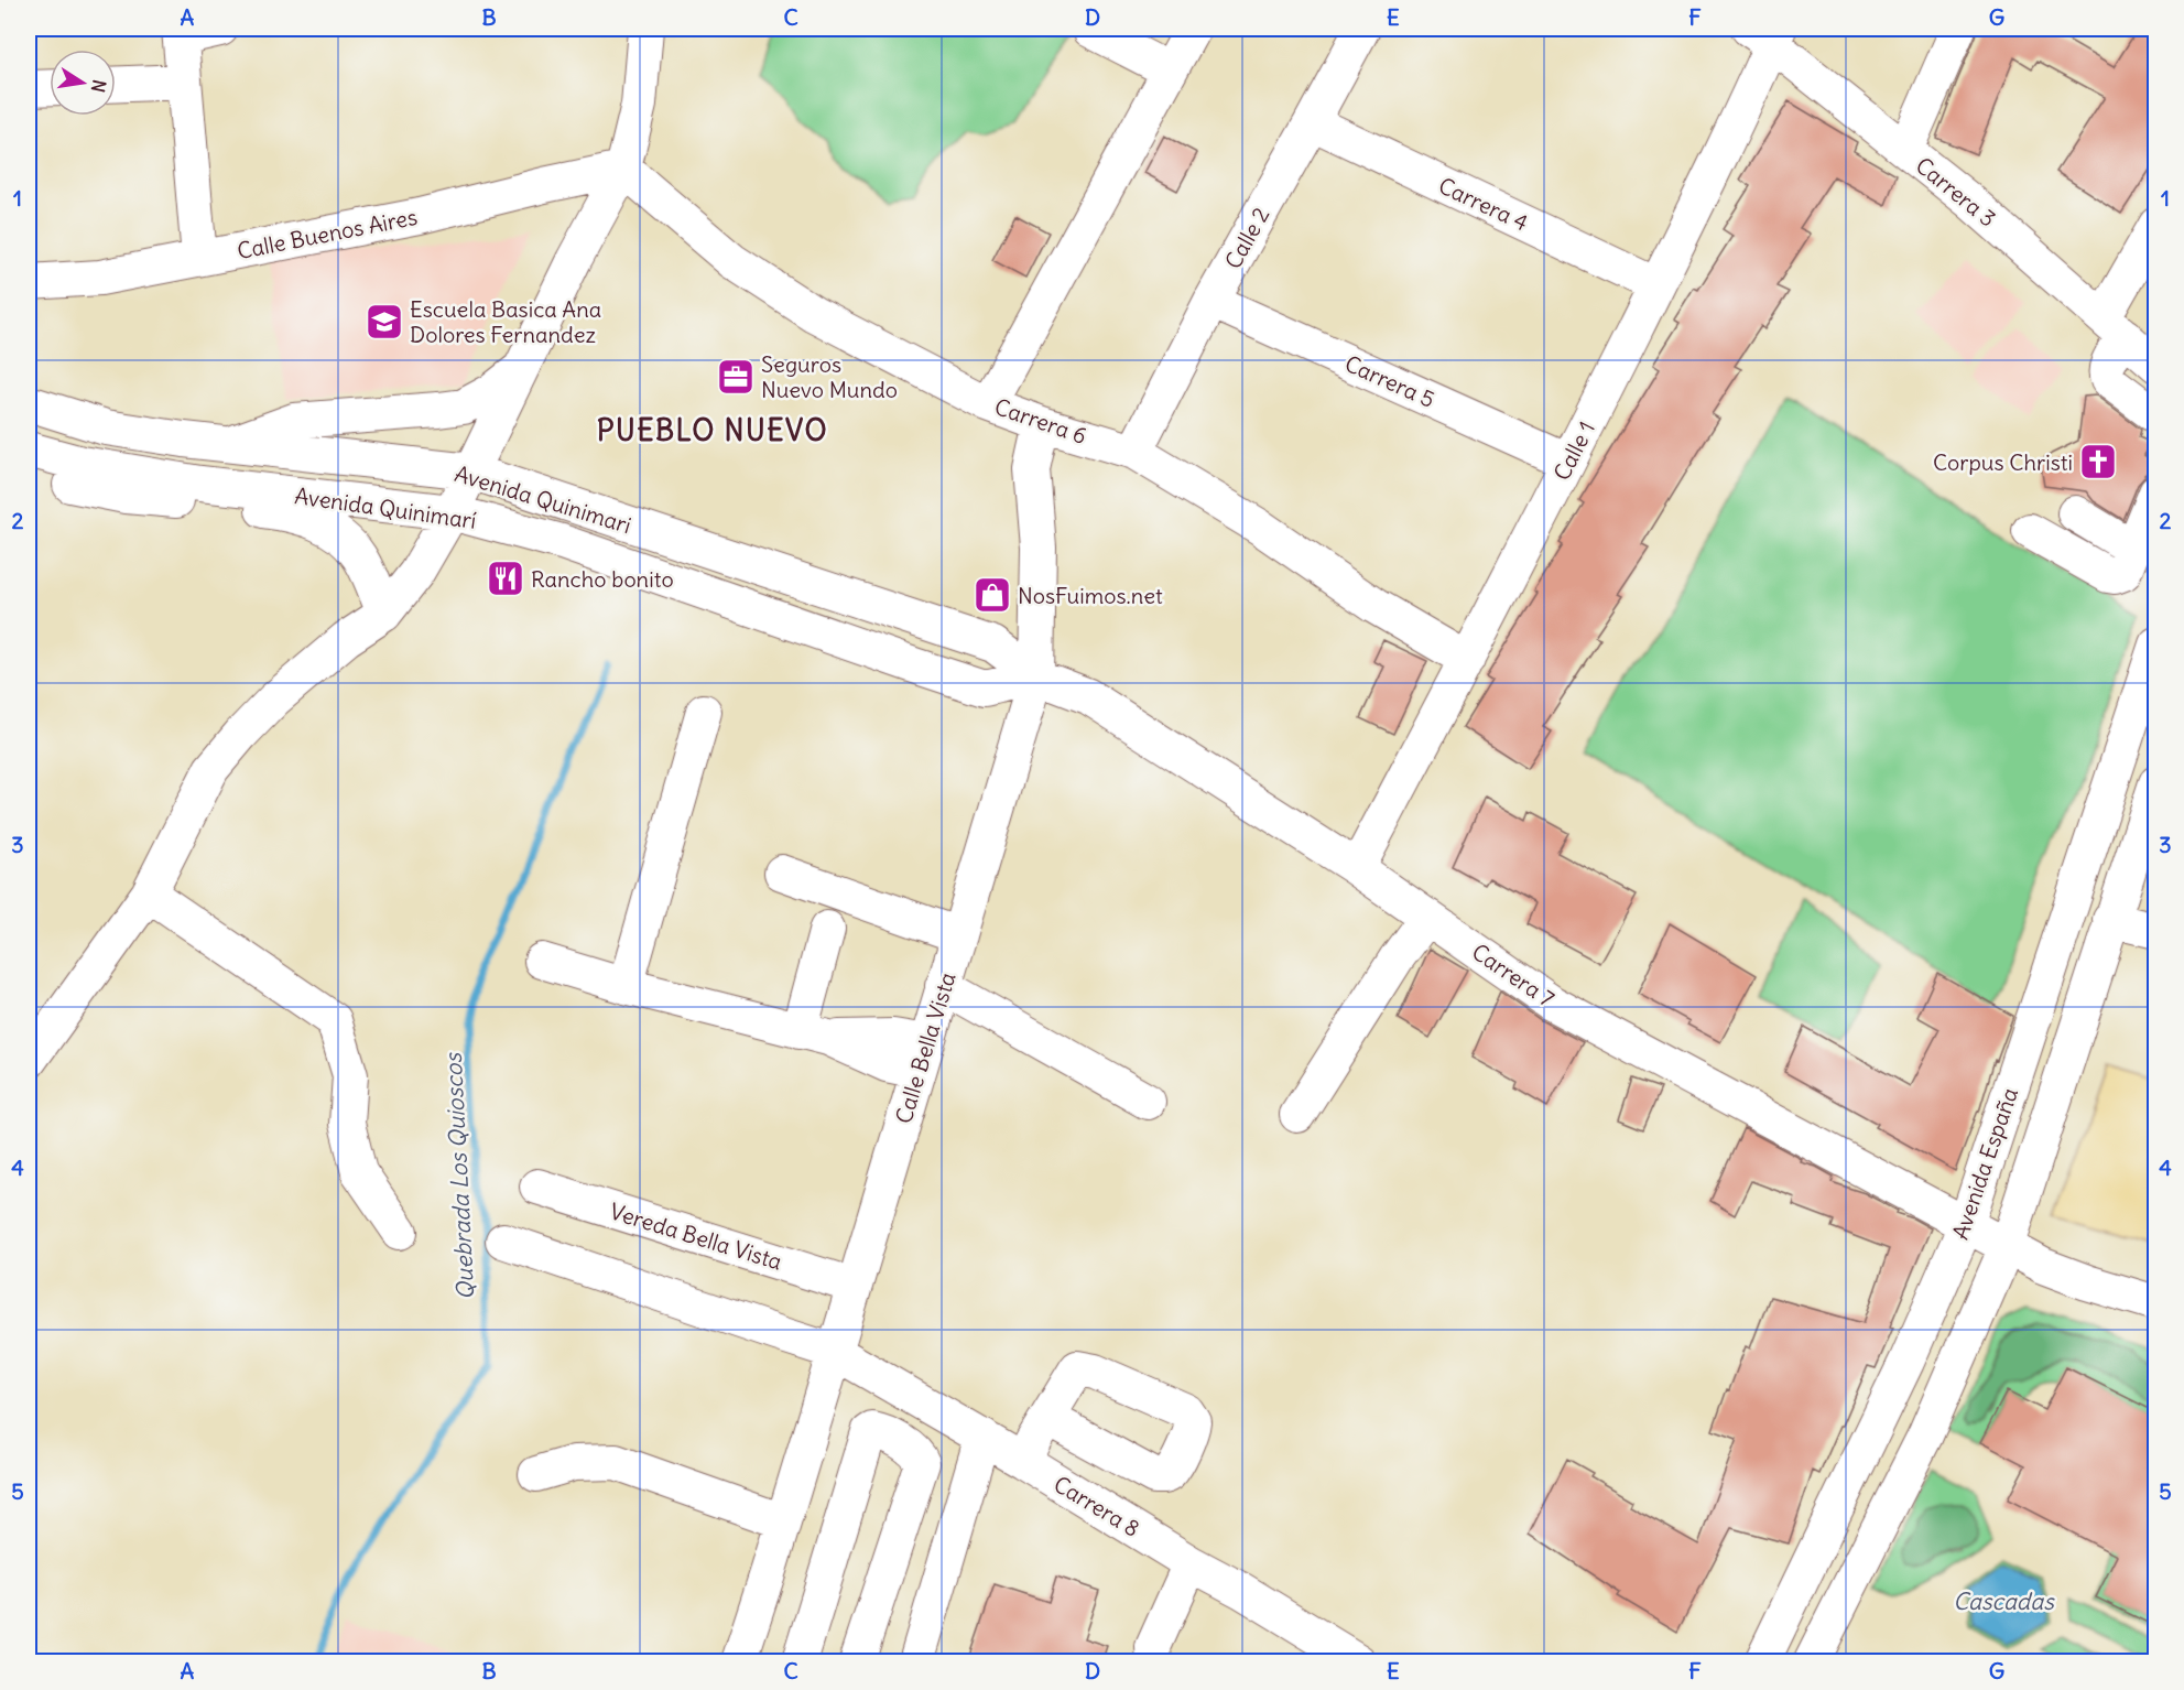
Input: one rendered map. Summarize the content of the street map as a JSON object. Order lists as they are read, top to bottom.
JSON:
{
  "streets": {
    "street": [
      "Carrera 3",
      "Carrera 4",
      "Calle Buenos Aires",
      "Calle 2",
      "Carrera 5",
      "Carrera 6",
      "Calle 1",
      "Avenida Quinimari",
      "Avenida Quinimarí",
      "Carrera 7",
      "Calle Bella Vista",
      "Avenida España",
      "Vereda Bella Vista",
      "Carrera 8"
    ]
  },
  "crossings": [
    ["Carrera 3", "Calle 1"],
    ["Carrera 4", "Calle 2"],
    ["Carrera 4", "Calle 1"],
    ["Calle Buenos Aires", "Carrera 6"],
    ["Calle 2", "Carrera 5"],
    ["Calle 2", "Carrera 6"],
    ["Carrera 5", "Calle 1"],
    ["Carrera 6", "Calle 1"],
    ["Carrera 6", "Calle Bella Vista"],
    ["Calle 1", "Carrera 7"],
    ["Avenida Quinimari", "Avenida Quinimarí"],
    ["Avenida Quinimari", "Carrera 7"],
    ["Avenida Quinimari", "Calle Bella Vista"],
    ["Avenida Quinimarí", "Carrera 7"],
    ["Avenida Quinimarí", "Calle Bella Vista"],
    ["Carrera 7", "Calle Bella Vista"],
    ["Carrera 7", "Avenida España"],
    ["Calle Bella Vista", "Vereda Bella Vista"],
    ["Calle Bella Vista", "Carrera 8"]
  ],
  "districts": ["PUEBLO NUEVO"],
  "water": ["Quebrada Los Quioscos", "Cascadas"],
  "places": {
    "school or university": ["Escuela Basica Ana Dolores Fernandez"],
    "office": ["Seguros Nuevo Mundo"],
    "church": ["Corpus Christi"],
    "restaurant": ["Rancho bonito"],
    "shop": ["NosFuimos.net"]
  },
  "north": "right",
  "grid": {
    "columns": [
      "A",
      "B",
      "C",
      "D",
      "E",
      "F",
      "G"
    ],
    "rows": [
      "1",
      "2",
      "3",
      "4",
      "5"
    ]
  }
}
